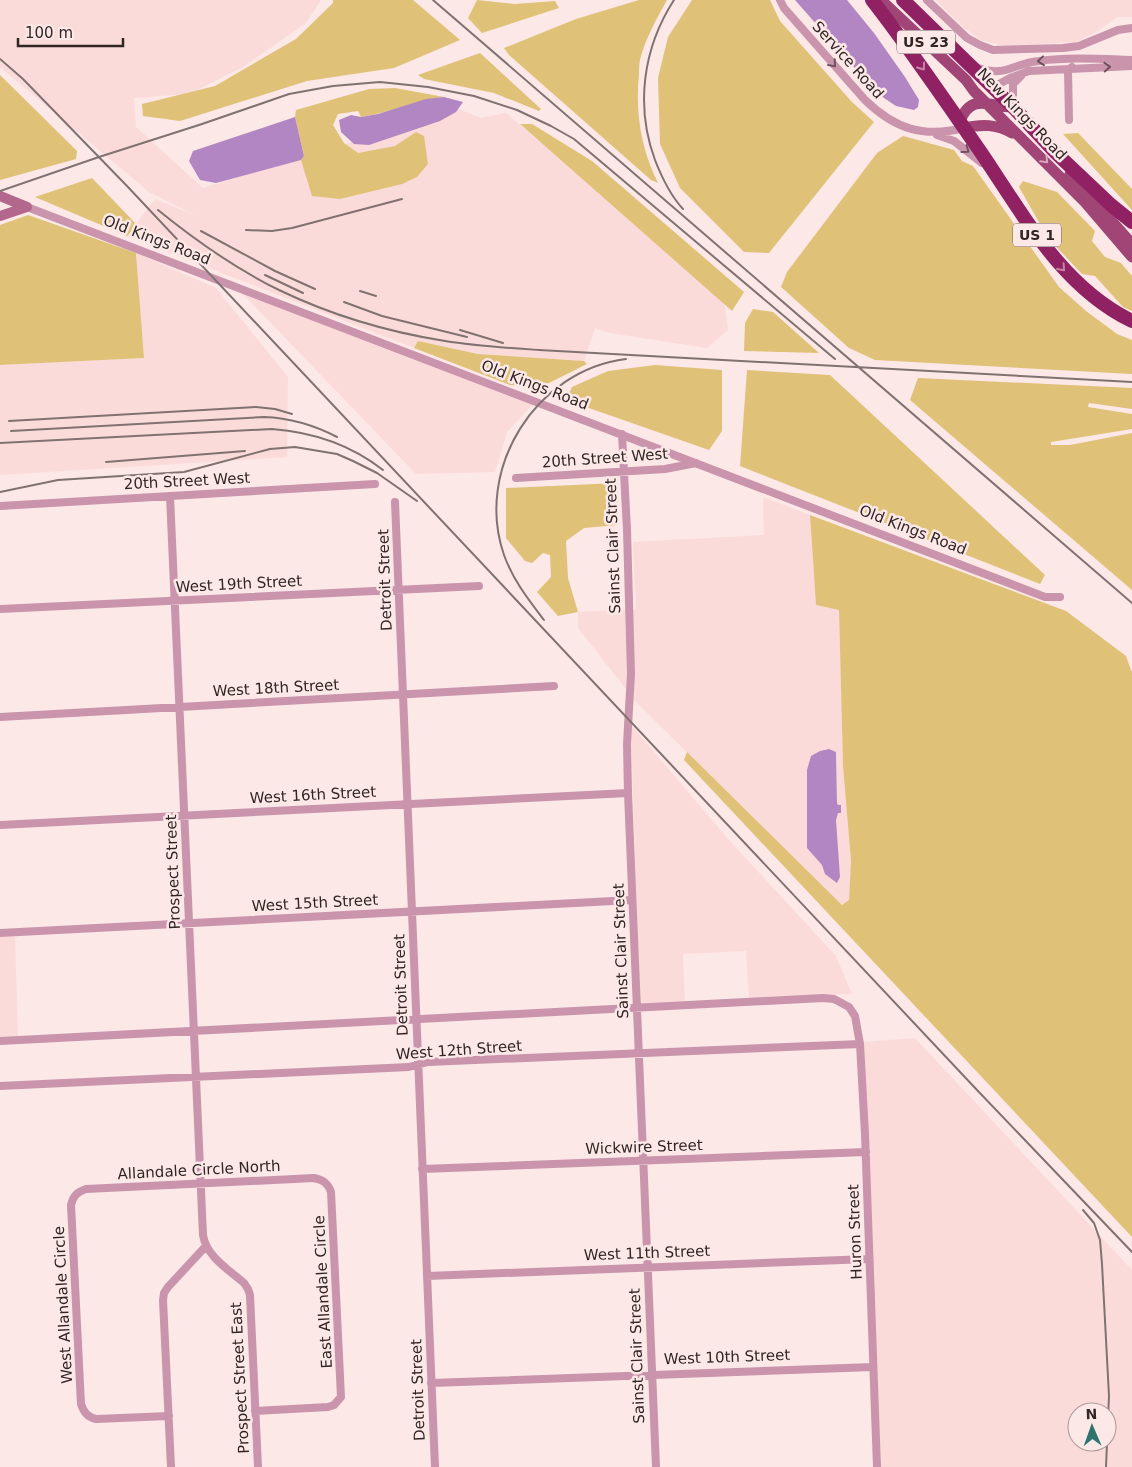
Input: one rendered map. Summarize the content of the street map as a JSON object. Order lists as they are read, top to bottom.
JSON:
{
  "streets": {
    "highway": ["New Kings Road", "US 1"],
    "main road": ["US 23"],
    "street": [
      "Service Road",
      "Old Kings Road",
      "20th Street West",
      "Sainst Clair Street",
      "Detroit Street",
      "West 19th Street",
      "West 18th Street",
      "West 16th Street",
      "Prospect Street",
      "West 15th Street",
      "West 12th Street",
      "Wickwire Street",
      "Allandale Circle North",
      "Huron Street",
      "West 11th Street",
      "East Allandale Circle",
      "West Allandale Circle",
      "West 10th Street",
      "Prospect Street East"
    ]
  },
  "crossings": [
    ["Service Road", "US 1"],
    ["Old Kings Road", "20th Street West"],
    ["Old Kings Road", "Sainst Clair Street"],
    ["20th Street West", "Sainst Clair Street"],
    ["20th Street West", "Prospect Street"],
    ["Sainst Clair Street", "West 16th Street"],
    ["Sainst Clair Street", "West 15th Street"],
    ["Sainst Clair Street", "West 12th Street"],
    ["Sainst Clair Street", "Wickwire Street"],
    ["Sainst Clair Street", "Huron Street"],
    ["Sainst Clair Street", "West 11th Street"],
    ["Sainst Clair Street", "West 10th Street"],
    ["Detroit Street", "West 19th Street"],
    ["Detroit Street", "West 18th Street"],
    ["Detroit Street", "West 16th Street"],
    ["Detroit Street", "West 15th Street"],
    ["Detroit Street", "West 12th Street"],
    ["Detroit Street", "Wickwire Street"],
    ["Detroit Street", "West 11th Street"],
    ["Detroit Street", "West 10th Street"],
    ["West 19th Street", "Prospect Street"],
    ["West 18th Street", "Prospect Street"],
    ["West 16th Street", "Prospect Street"],
    ["Prospect Street", "West 15th Street"],
    ["Prospect Street", "West 12th Street"],
    ["Prospect Street", "Allandale Circle North"],
    ["Prospect Street", "Prospect Street East"],
    ["West 12th Street", "Huron Street"],
    ["Wickwire Street", "Huron Street"],
    ["Allandale Circle North", "East Allandale Circle"],
    ["Allandale Circle North", "West Allandale Circle"],
    ["Huron Street", "West 11th Street"],
    ["Huron Street", "West 10th Street"],
    ["East Allandale Circle", "Prospect Street East"]
  ],
  "one_way": ["Service Road"],
  "scale_bar": "100 m",
  "north": "top"
}
